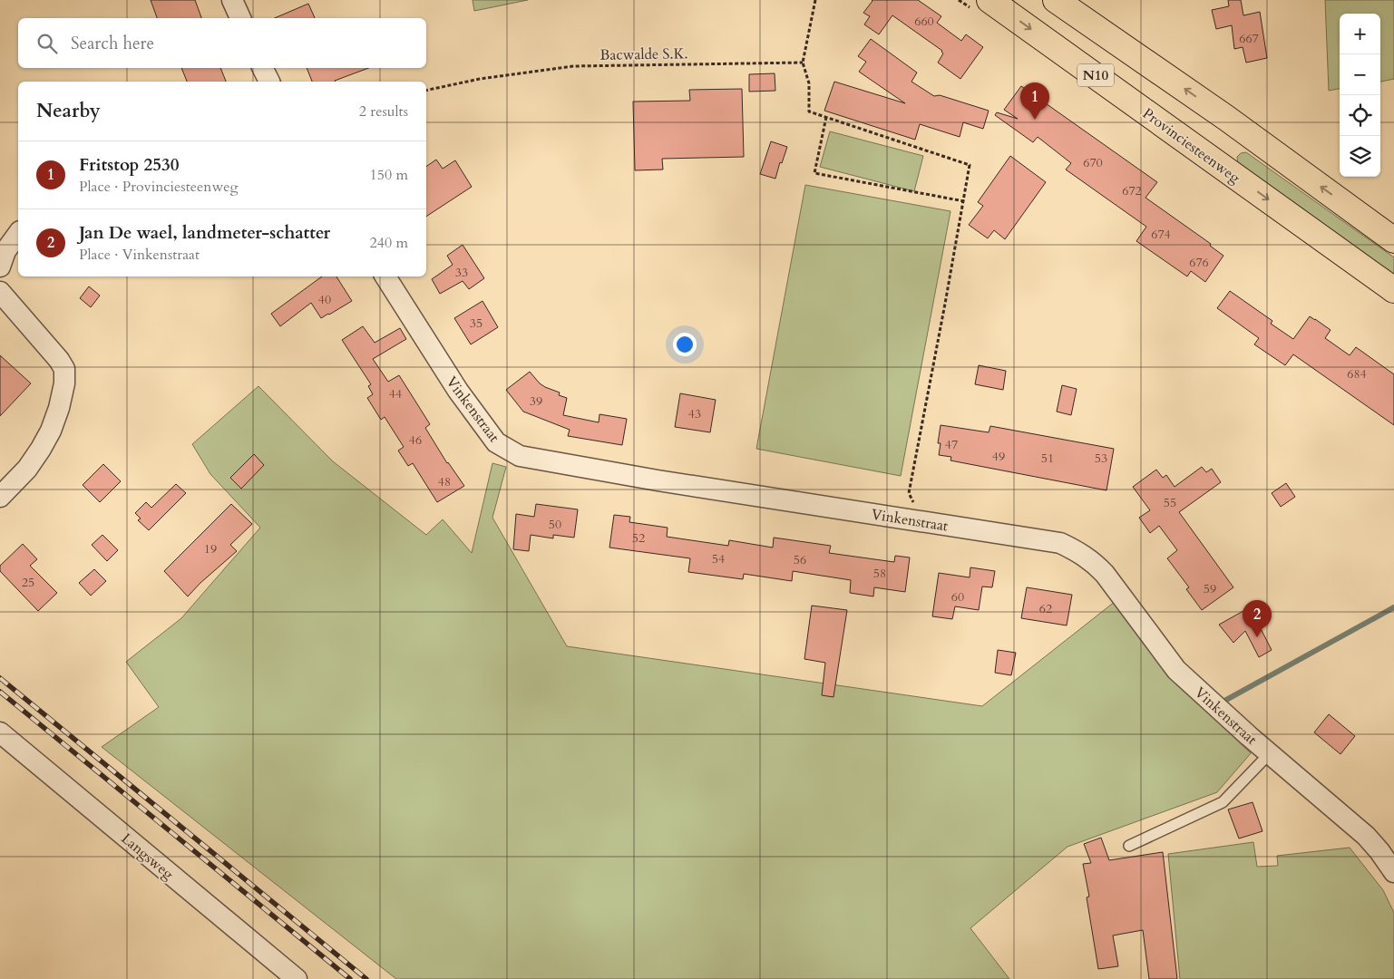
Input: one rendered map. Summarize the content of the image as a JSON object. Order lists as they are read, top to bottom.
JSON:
{
  "streets": {
    "main road": ["N10", "Provinciesteenweg"],
    "street": ["Vinkenstraat", "Langsweg"],
    "path": ["Bacwalde S.K."]
  },
  "house_numbers": [
    "660",
    "667",
    "670",
    "672",
    "674",
    "676",
    "33",
    "40",
    "35",
    "684",
    "44",
    "39",
    "43",
    "46",
    "47",
    "49",
    "51",
    "53",
    "48",
    "55",
    "50",
    "52",
    "19",
    "54",
    "56",
    "58",
    "25",
    "59",
    "60",
    "62"
  ],
  "page": {
    "map_buttons": ["+", "−"],
    "search": "Search here",
    "heading": ["Nearby", "2 results"],
    "pins": ["1", "2"],
    "list": [
      {
        "mark": "1",
        "name": "Fritstop 2530",
        "note": "Place · Provinciesteenweg",
        "value": "150 m"
      },
      {
        "mark": "2",
        "name": "Jan De wael, landmeter-schatter",
        "note": "Place · Vinkenstraat",
        "value": "240 m"
      }
    ]
  }
}
